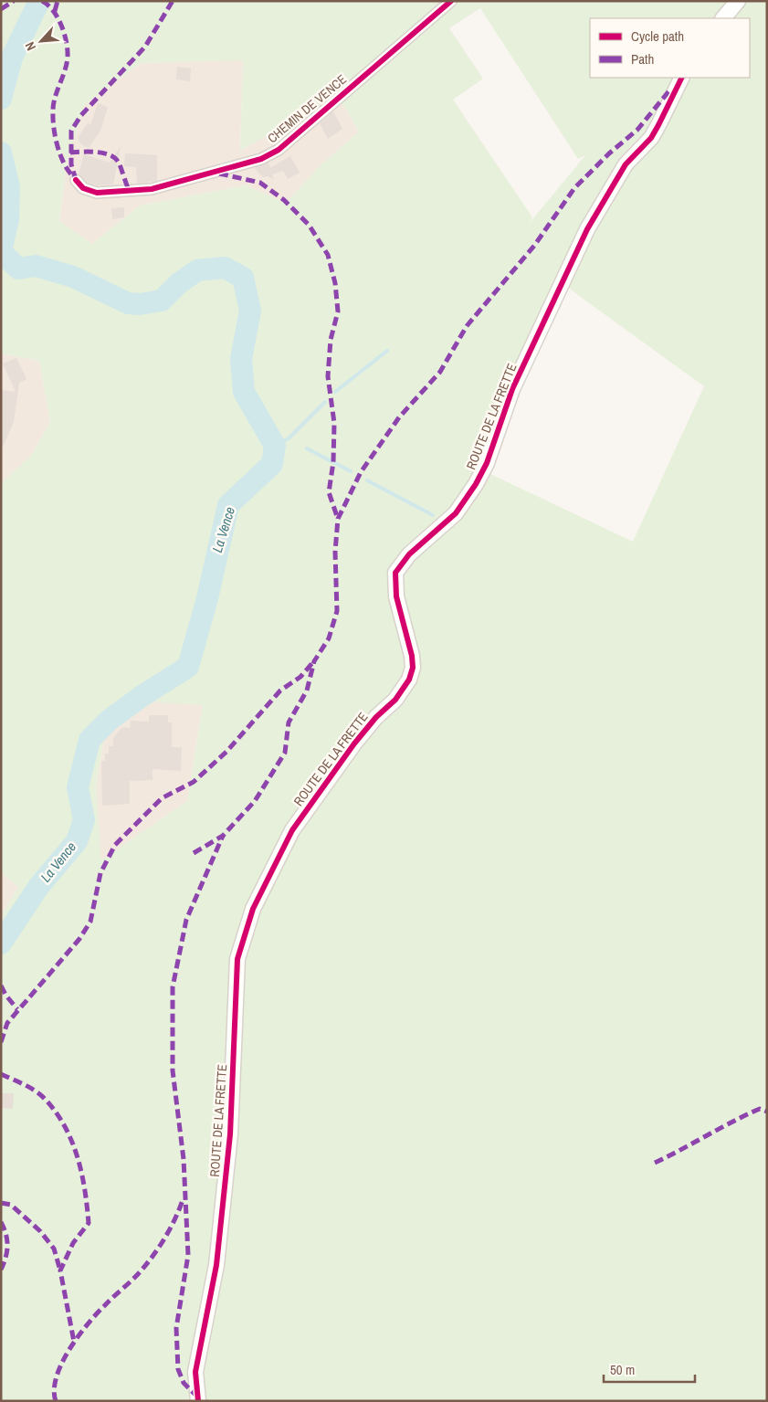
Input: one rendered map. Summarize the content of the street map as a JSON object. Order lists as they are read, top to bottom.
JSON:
{
  "streets": {
    "street": ["CHEMIN DE VENCE", "ROUTE DE LA FRETTE"]
  },
  "water": ["La Vence"],
  "legend": ["Cycle path", "Path"],
  "scale_bar": "50 m",
  "north": "bottom left"
}
